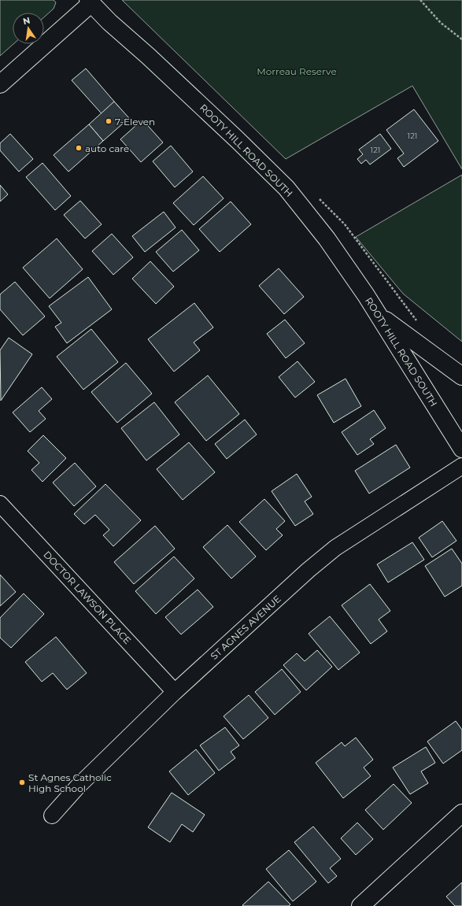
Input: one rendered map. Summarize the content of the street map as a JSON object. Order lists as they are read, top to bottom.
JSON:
{
  "streets": {
    "main road": ["ROOTY HILL ROAD SOUTH"],
    "street": ["DOCTOR LAWSON PLACE", "ST AGNES AVENUE"]
  },
  "crossings": [
    ["DOCTOR LAWSON PLACE", "ST AGNES AVENUE"]
  ],
  "parks": ["Morreau Reserve"],
  "places": ["7-Eleven", "auto care", "St Agnes Catholic High School"],
  "house_numbers": ["121", "121"],
  "north": "top"
}
